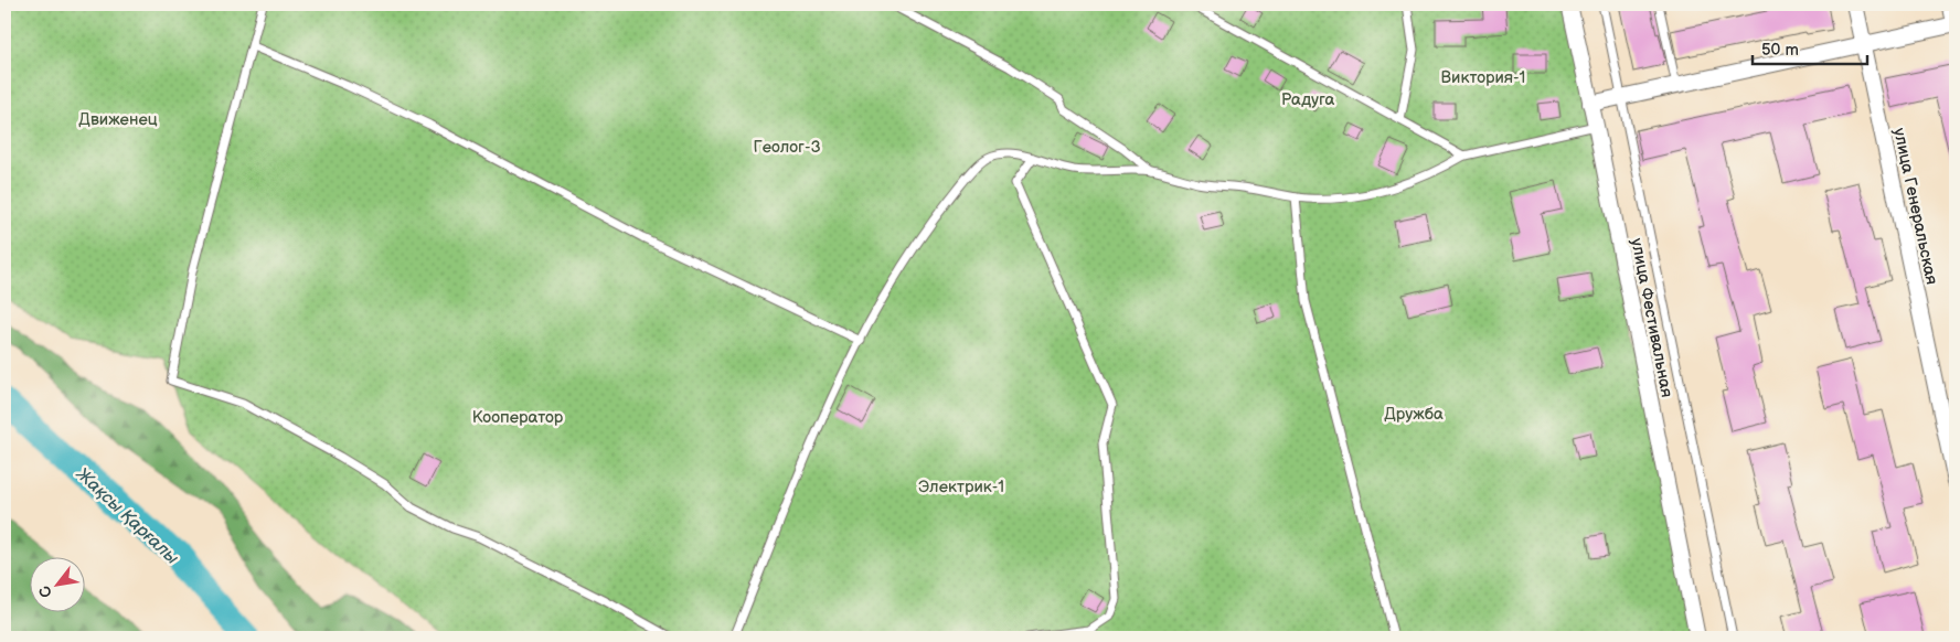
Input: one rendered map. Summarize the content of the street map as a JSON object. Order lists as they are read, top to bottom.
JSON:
{
  "streets": {
    "street": ["улица Генеральская", "улица Фестивальная"]
  },
  "water": ["Жақсы Қарғалы"],
  "parks": [
    "Виктория-1",
    "Радуга",
    "Движенец",
    "Геолог-3",
    "Дружба",
    "Кооператор",
    "Электрик-1"
  ],
  "scale_bar": "50 m",
  "north": "bottom left"
}
